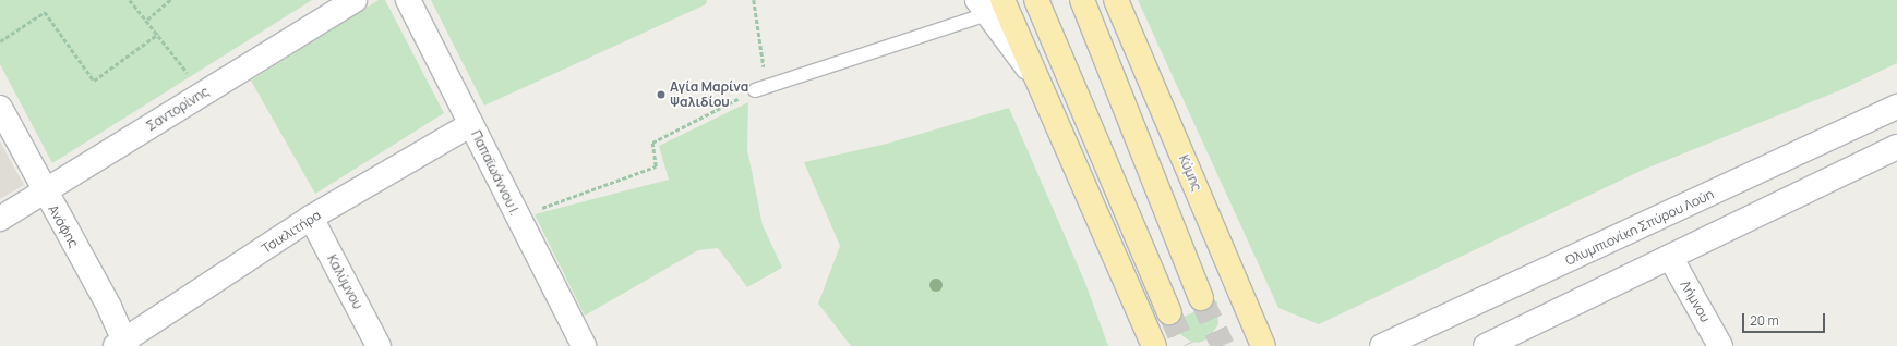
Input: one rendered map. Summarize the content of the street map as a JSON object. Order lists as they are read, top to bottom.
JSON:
{
  "streets": {
    "main road": ["Κύμης"],
    "street": [
      "Σαντορίνης",
      "Παπαϊωάννου Ι.",
      "Ανάφης",
      "Ολυμπιονίκη Σπύρου Λούη",
      "Τσικλιτήρα",
      "Καλύμνου",
      "Λήμνου"
    ]
  },
  "crossings": [
    ["Σαντορίνης", "Ανάφης"],
    ["Παπαϊωάννου Ι.", "Τσικλιτήρα"],
    ["Ανάφης", "Τσικλιτήρα"],
    ["Τσικλιτήρα", "Καλύμνου"]
  ],
  "places": ["Αγία Μαρίνα Ψαλιδίου"],
  "scale_bar": "20 m"
}
